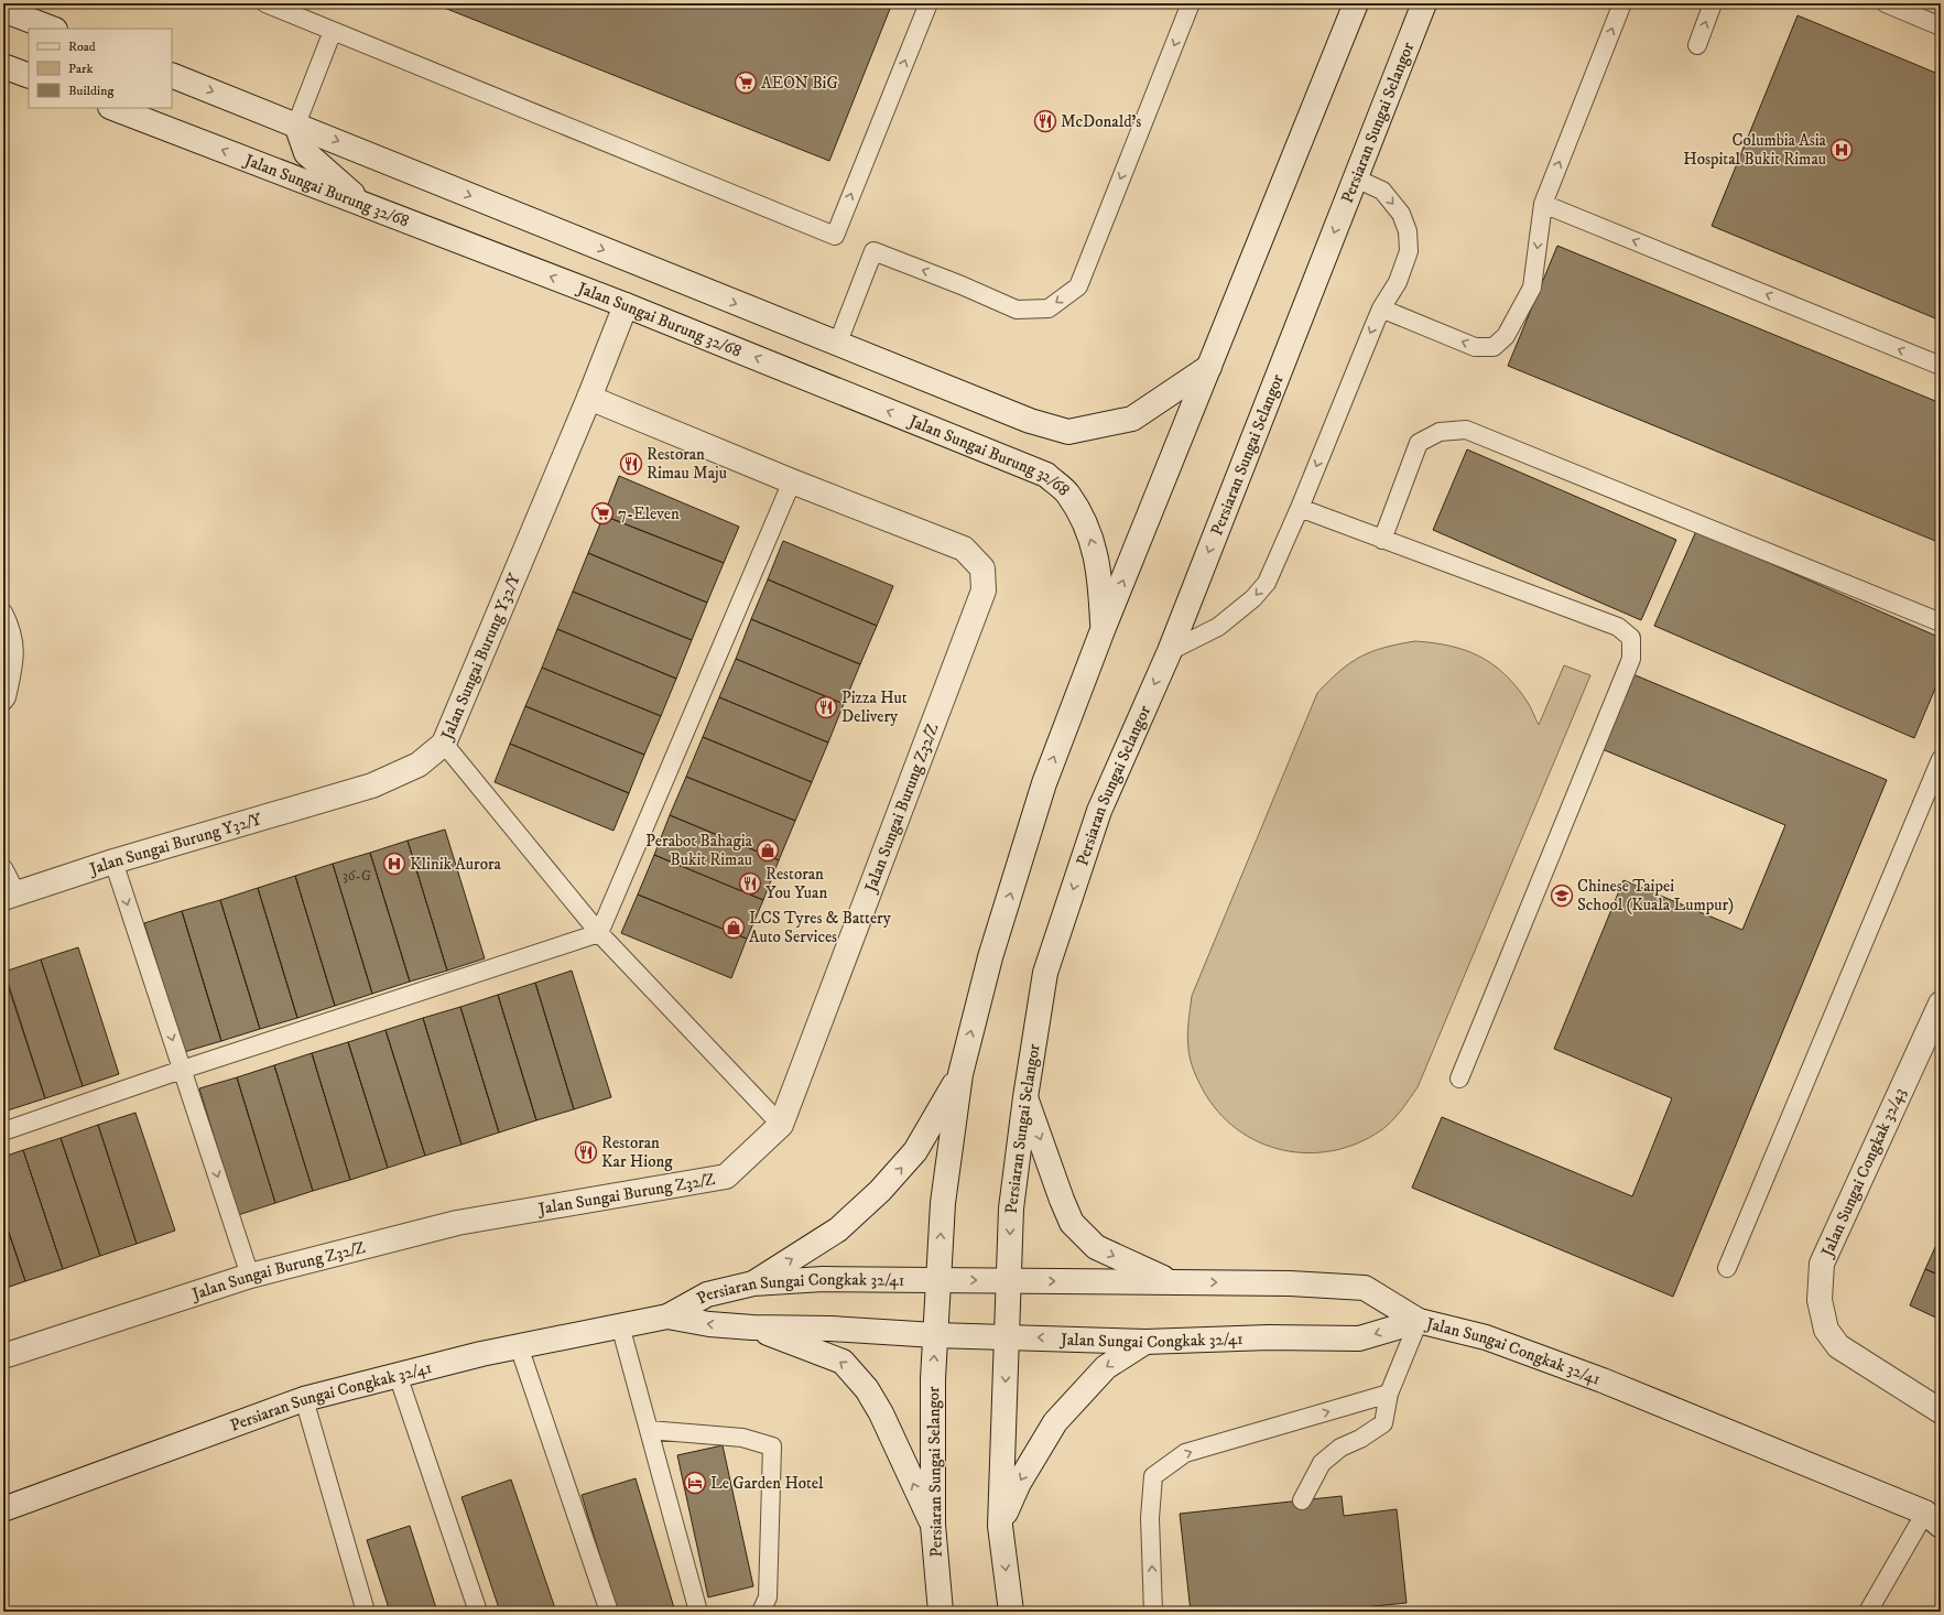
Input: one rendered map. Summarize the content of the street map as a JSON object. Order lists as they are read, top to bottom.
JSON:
{
  "streets": {
    "street": [
      "Persiaran Sungai Selangor",
      "Jalan Sungai Burung 32/68",
      "Jalan Sungai Burung Y32/Y",
      "Jalan Sungai Burung Z32/Z",
      "Jalan Sungai Congkak 32/43",
      "Persiaran Sungai Congkak 32/41",
      "Jalan Sungai Congkak 32/41"
    ]
  },
  "crossings": [
    ["Persiaran Sungai Selangor", "Jalan Sungai Burung 32/68"],
    ["Persiaran Sungai Selangor", "Persiaran Sungai Congkak 32/41"],
    ["Persiaran Sungai Selangor", "Jalan Sungai Congkak 32/41"],
    ["Jalan Sungai Burung 32/68", "Jalan Sungai Burung Y32/Y"],
    ["Jalan Sungai Burung Y32/Y", "Jalan Sungai Burung Z32/Z"],
    ["Persiaran Sungai Congkak 32/41", "Jalan Sungai Congkak 32/41"]
  ],
  "places": {
    "supermarket": ["AEON BiG", "7-Eleven"],
    "restaurant": [
      "McDonald's",
      "Restoran Rimau Maju",
      "Pizza Hut Delivery",
      "Restoran You Yuan",
      "Restoran Kar Hiong"
    ],
    "hospital": ["Columbia Asia Hospital Bukit Rimau", "Klinik Aurora"],
    "shop": ["Perabot Bahagia Bukit Rimau", "LCS Tyres & Battery Auto Services"],
    "school or university": ["Chinese Taipei School (Kuala Lumpur)"],
    "hotel": ["Le Garden Hotel"]
  },
  "house_numbers": ["36-G"],
  "legend": ["Road", "Park", "Building"]
}
